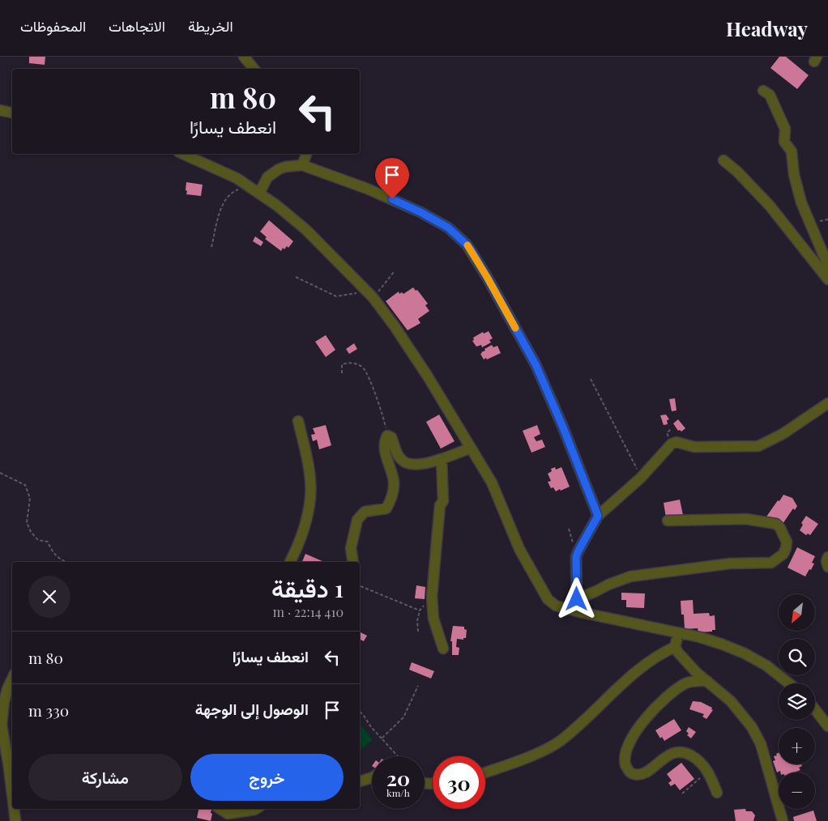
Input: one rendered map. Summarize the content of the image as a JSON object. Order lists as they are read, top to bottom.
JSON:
{
  "north": "bottom left",
  "page": {
    "header": "Headway",
    "nav": ["الخريطة", "الاتجاهات", "المحفوظات"],
    "turn": ["80 m", "انعطف يسارًا"],
    "heading": ["1 دقيقة", "410 m · 22:14"],
    "map_buttons": ["+", "−"],
    "list": [
      {
        "name": "انعطف يسارًا",
        "value": "80 m"
      },
      {
        "name": "الوصول إلى الوجهة",
        "value": "330 m"
      }
    ],
    "buttons": ["خروج", "مشاركة"],
    "speed": "20 km/h",
    "limit": "30"
  }
}
